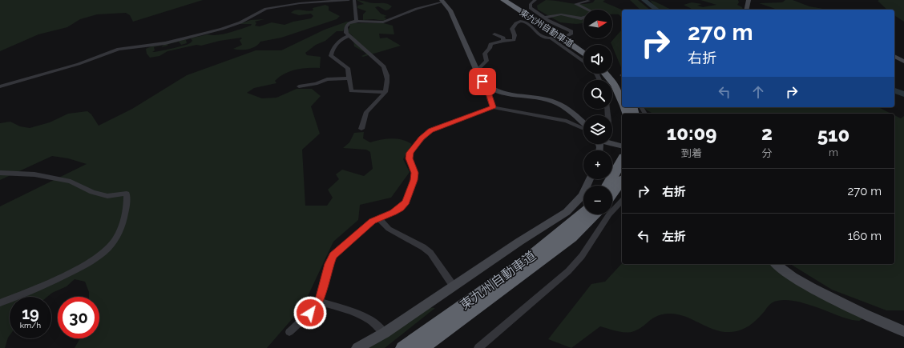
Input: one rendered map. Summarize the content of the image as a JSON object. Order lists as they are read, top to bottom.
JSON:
{
  "streets": {
    "highway": ["東九州自動車道"]
  },
  "north": "right",
  "page": {
    "map_buttons": ["+", "−"],
    "turn": ["270 m", "右折"],
    "eta": [
      "10:09",
      "到着",
      "2",
      "分",
      "510",
      "m"
    ],
    "list": [
      {
        "name": "右折",
        "value": "270 m"
      },
      {
        "name": "左折",
        "value": "160 m"
      }
    ],
    "speed": "19 km/h",
    "limit": "30"
  }
}
